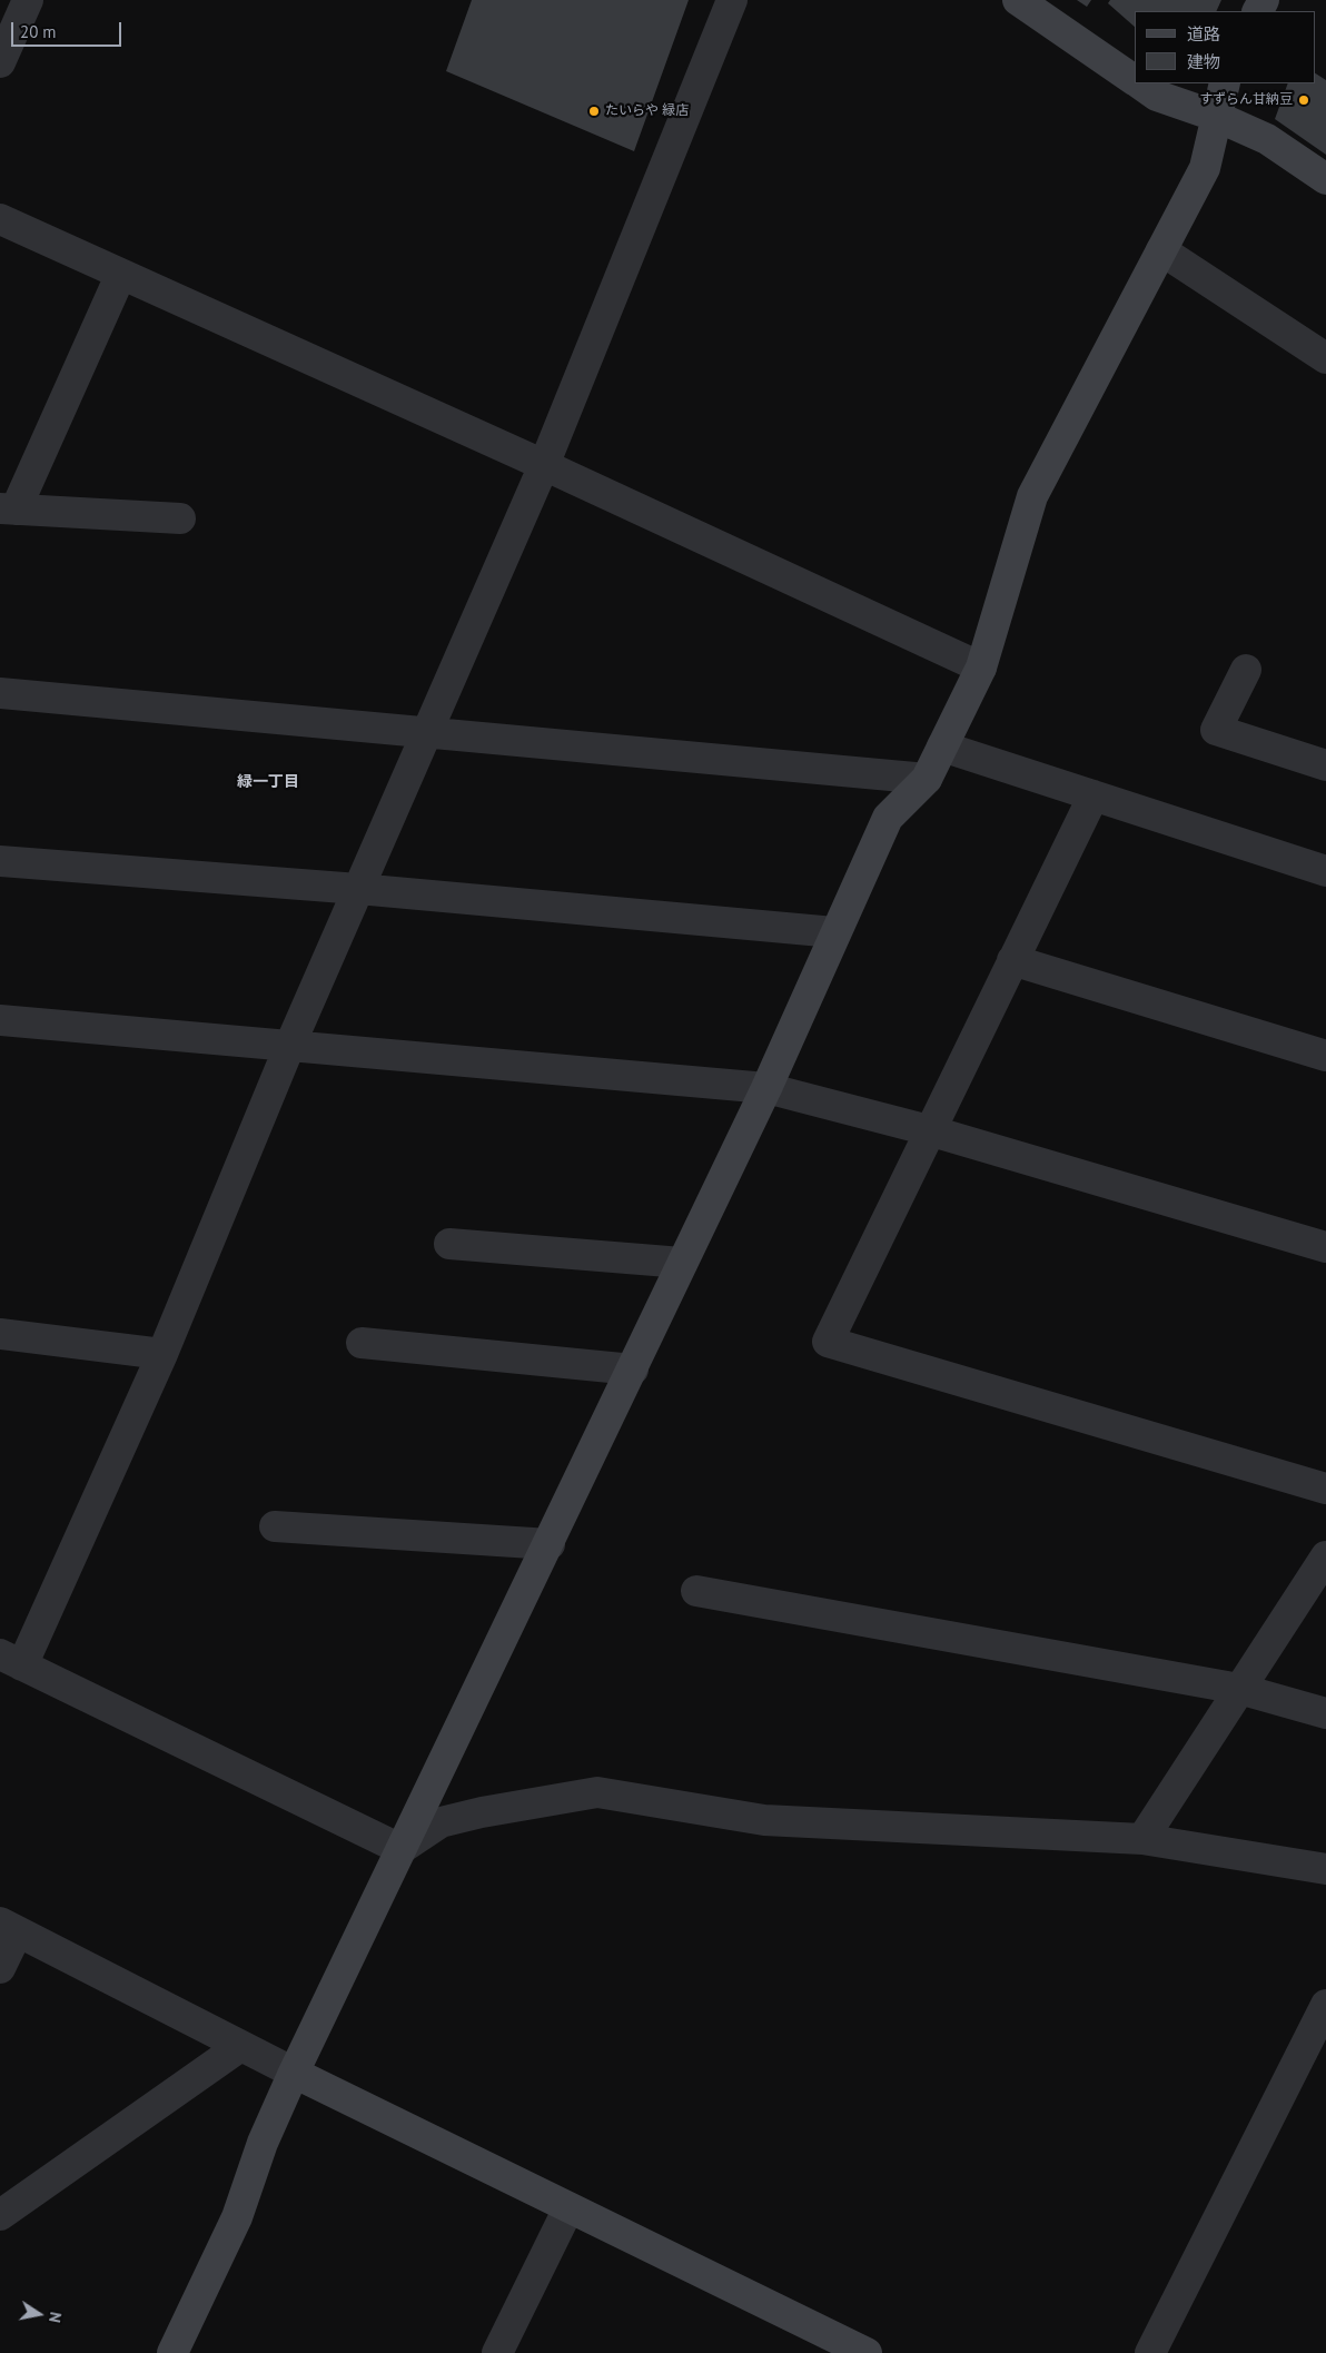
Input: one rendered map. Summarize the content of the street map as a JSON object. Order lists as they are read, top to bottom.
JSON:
{
  "districts": ["緑一丁目"],
  "places": ["すずらん甘納豆", "たいらや 緑店"],
  "legend": ["道路", "建物"],
  "scale_bar": "20 m",
  "north": "right"
}
